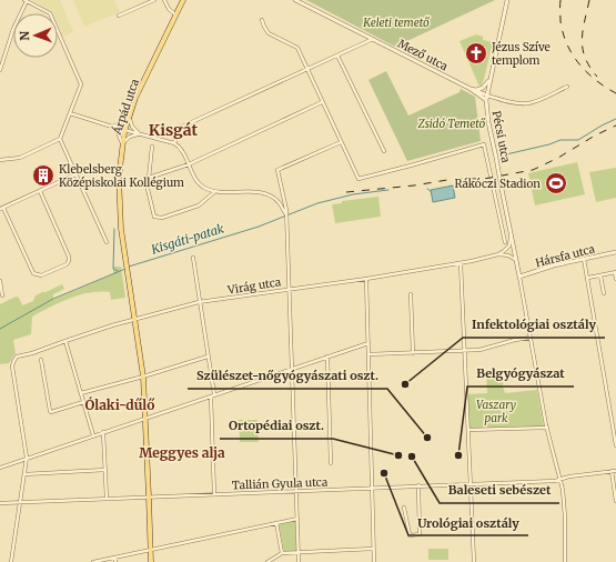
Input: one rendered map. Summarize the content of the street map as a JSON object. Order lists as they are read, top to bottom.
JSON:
{
  "streets": {
    "main road": ["Árpád utca"],
    "street": [
      "Mező utca",
      "Pécsi utca",
      "Hársfa utca",
      "Virág utca",
      "Tallián Gyula utca"
    ]
  },
  "crossings": [
    ["Árpád utca", "Virág utca"],
    ["Pécsi utca", "Hársfa utca"]
  ],
  "districts": ["Kisgát", "Ólaki-dűlő", "Meggyes alja"],
  "water": ["Kisgáti-patak"],
  "parks": ["Keleti temető", "Zsidó Temető", "Vaszary park"],
  "places": {
    "church": ["Jézus Szíve templom"],
    "building": ["Klebelsberg Középiskolai Kollégium"],
    "sports": ["Rákóczi Stadion"],
    "other": [
      "Infektológiai osztály",
      "Szülészet-nőgyógyászati oszt.",
      "Ortopédiai oszt.",
      "Belgyógyászat",
      "Baleseti sebészet",
      "Urológiai osztály"
    ]
  },
  "north": "left"
}
